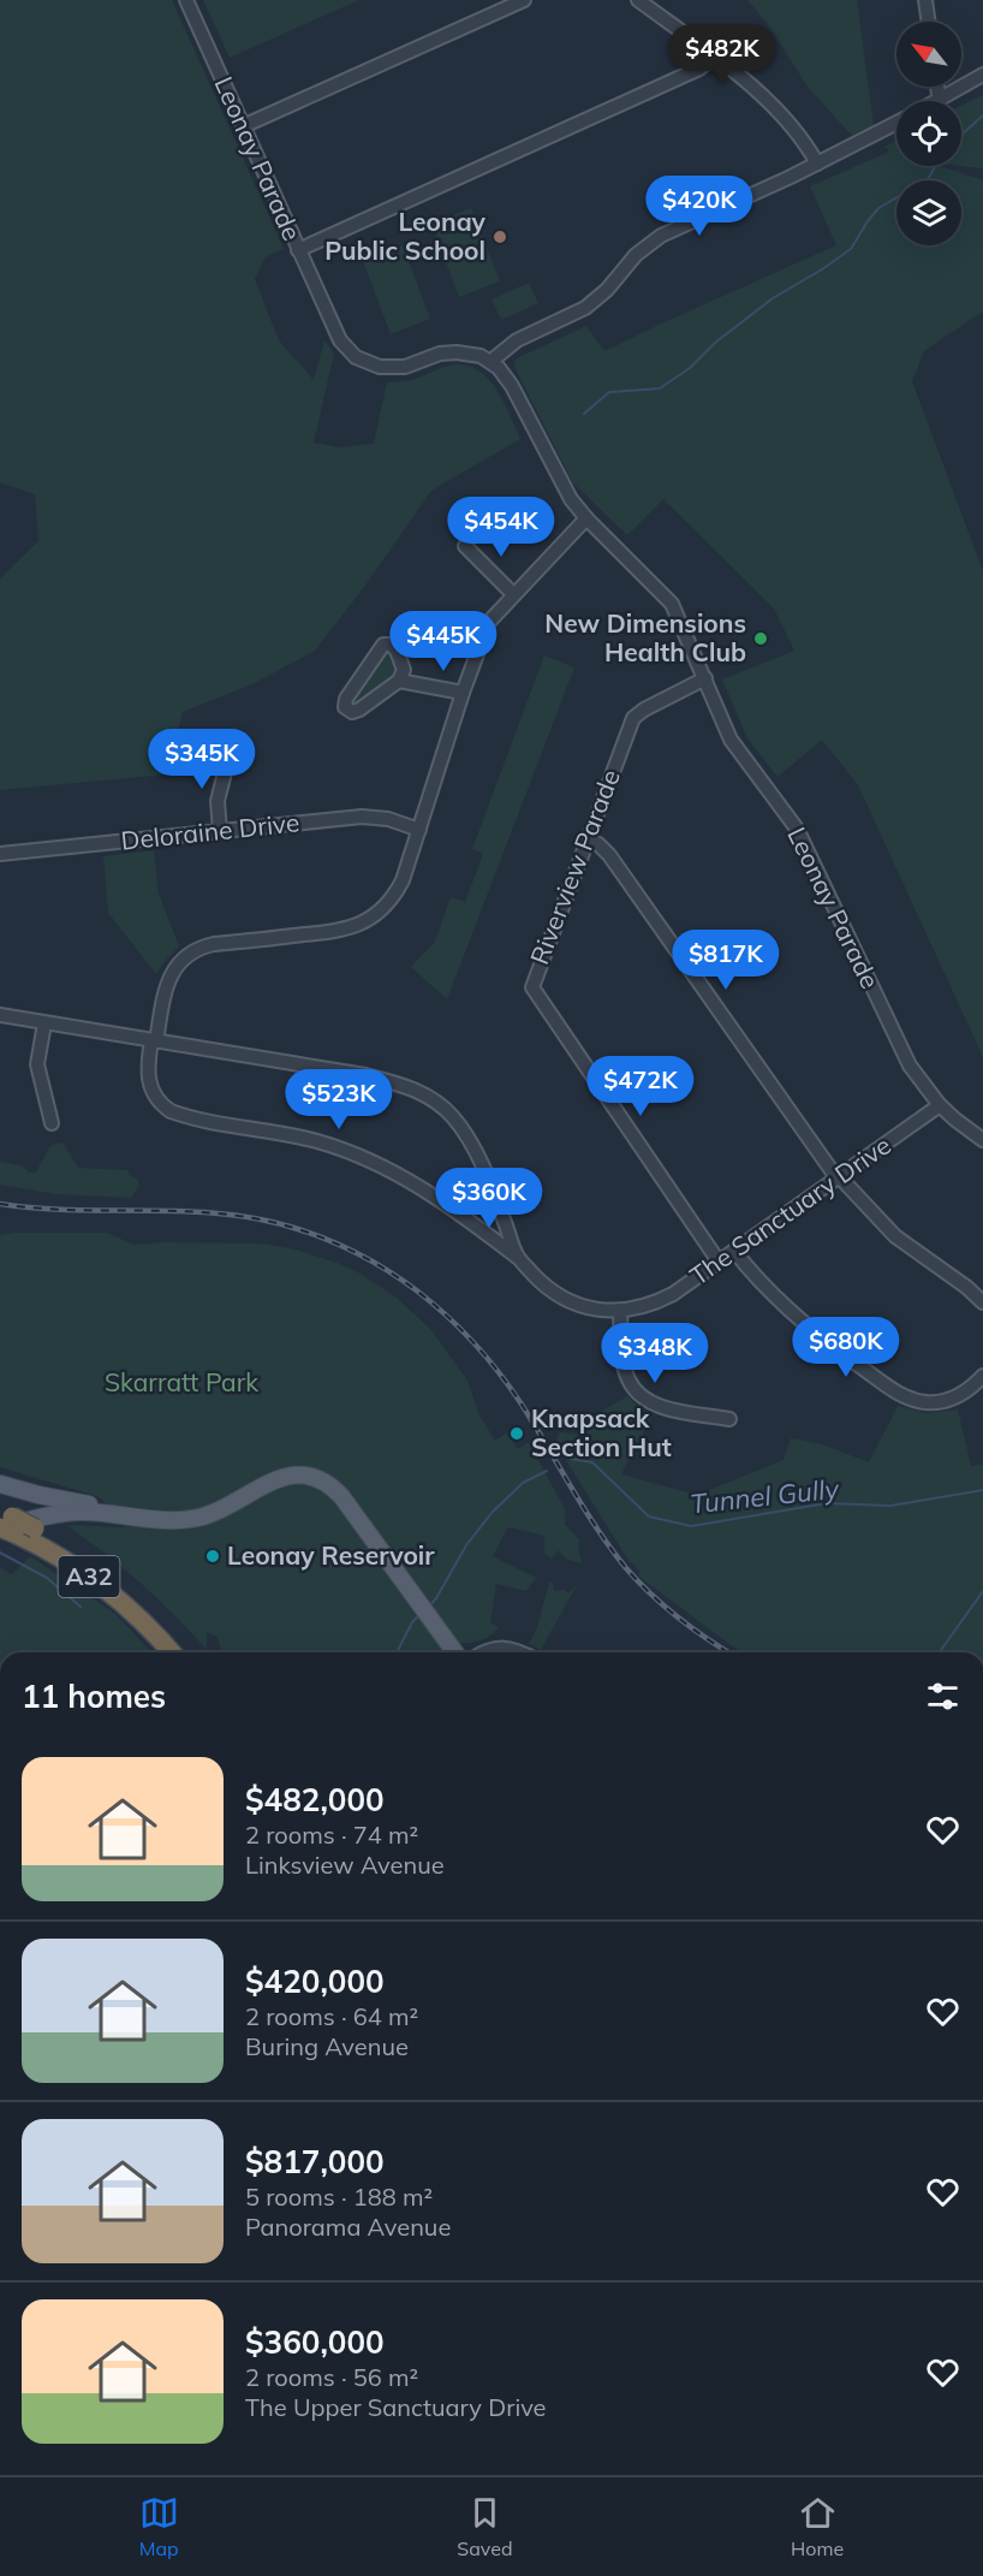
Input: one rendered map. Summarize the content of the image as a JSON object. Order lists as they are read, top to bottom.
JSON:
{
  "streets": {
    "highway": ["A32"],
    "street": [
      "Leonay Parade",
      "Deloraine Drive",
      "Riverview Parade",
      "The Sanctuary Drive"
    ]
  },
  "crossings": [
    ["Leonay Parade", "Riverview Parade"],
    ["Leonay Parade", "The Sanctuary Drive"],
    ["Riverview Parade", "The Sanctuary Drive"]
  ],
  "water": ["Tunnel Gully"],
  "parks": ["Skarratt Park"],
  "places": [
    "Leonay Public School",
    "New Dimensions Health Club",
    "Knapsack Section Hut",
    "Leonay Reservoir"
  ],
  "north": "top left",
  "page": {
    "price": [
      "$482K",
      "$420K",
      "$454K",
      "$445K",
      "$345K",
      "$817K",
      "$472K",
      "$523K",
      "$360K",
      "$680K",
      "$348K"
    ],
    "heading": "11 homes",
    "list": [
      {
        "name": "$482,000",
        "note": "2 rooms · 74 m² · Linksview Avenue"
      },
      {
        "name": "$420,000",
        "note": "2 rooms · 64 m² · Buring Avenue"
      },
      {
        "name": "$817,000",
        "note": "5 rooms · 188 m² · Panorama Avenue"
      },
      {
        "name": "$360,000",
        "note": "2 rooms · 56 m² · The Upper Sanctuary Drive"
      }
    ],
    "tabs": ["Map", "Saved", "Home"]
  }
}
